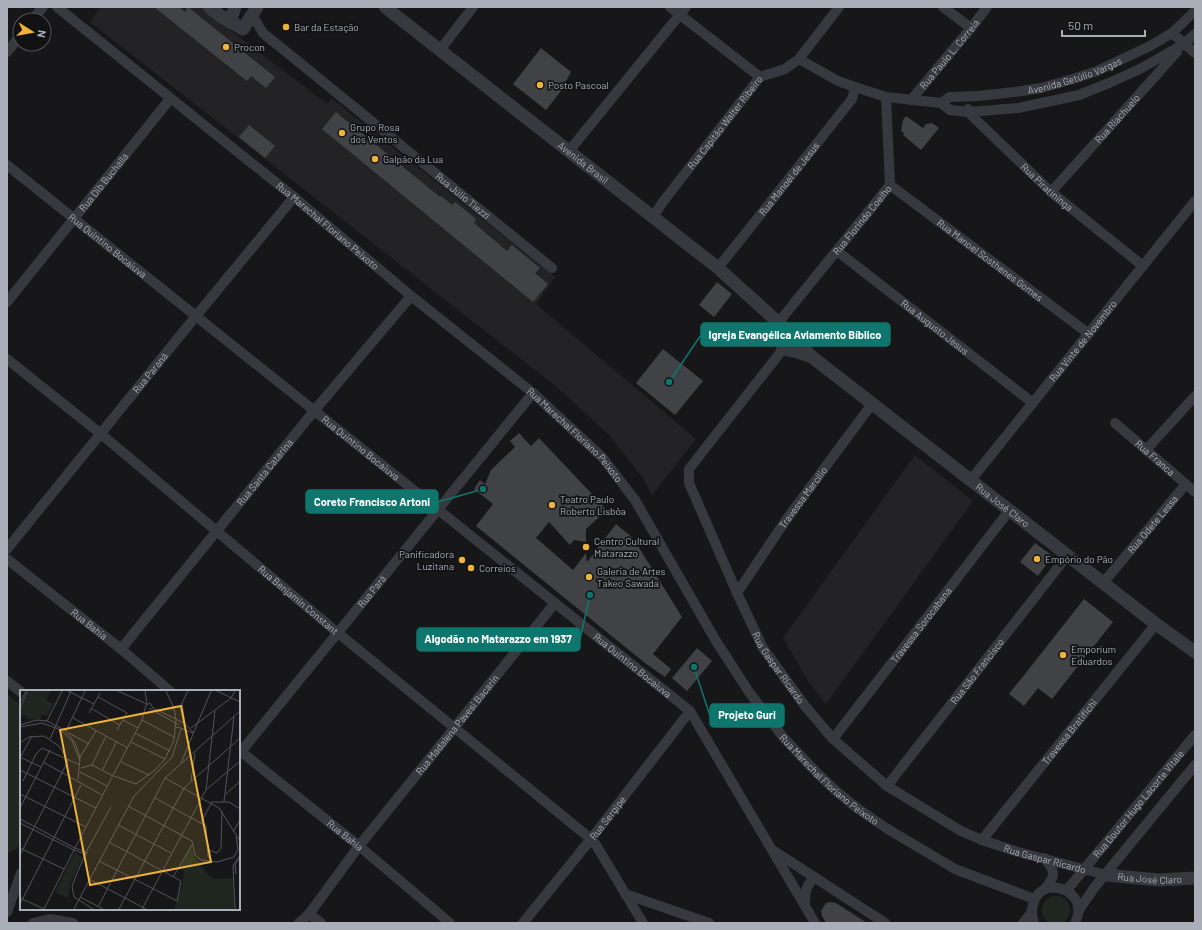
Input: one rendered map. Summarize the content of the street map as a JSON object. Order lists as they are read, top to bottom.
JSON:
{
  "streets": {
    "street": [
      "Rua Paulo L. Correia",
      "Avenida Getúlio Vargas",
      "Rua Riachuelo",
      "Rua Capitão Walter Ribeiro",
      "Avenida Brasil",
      "Rua Manoel de Jesus",
      "Rua Dib Buchalla",
      "Rua Piratininga",
      "Rua Júlio Tiezzi",
      "Rua Florindo Coelho",
      "Rua Marechal Floriano Peixoto",
      "Rua Quintino Bocaiuva",
      "Rua Manoel Sosthenes Gomes",
      "Rua Augusto Jesus",
      "Rua Vinte de Novembro",
      "Rua Paraná",
      "Rua Franca",
      "Rua Santa Catarina",
      "Travessa Marcílio",
      "Rua José Claro",
      "Rua Odete Lessa",
      "Rua Pará",
      "Rua Benjamin Constant",
      "Rua Bahia",
      "Travessa Sorocabana",
      "Rua Gaspar Ricardo",
      "Rua São Francisco",
      "Rua Madalena Pavesi Bacarin",
      "Travessa Bratifichi",
      "Rua Doutor Hugo Lacorte Vitale",
      "Rua Sergipe"
    ]
  },
  "crossings": [
    ["Rua Paulo L. Correia", "Avenida Getúlio Vargas"],
    ["Avenida Getúlio Vargas", "Rua Riachuelo"],
    ["Avenida Getúlio Vargas", "Rua Capitão Walter Ribeiro"],
    ["Avenida Getúlio Vargas", "Rua Manoel de Jesus"],
    ["Avenida Getúlio Vargas", "Rua Piratininga"],
    ["Avenida Getúlio Vargas", "Rua Florindo Coelho"],
    ["Rua Riachuelo", "Rua Piratininga"],
    ["Rua Capitão Walter Ribeiro", "Avenida Brasil"],
    ["Avenida Brasil", "Rua Manoel de Jesus"],
    ["Avenida Brasil", "Rua Florindo Coelho"],
    ["Avenida Brasil", "Rua José Claro"],
    ["Rua Dib Buchalla", "Rua Marechal Floriano Peixoto"],
    ["Rua Dib Buchalla", "Rua Quintino Bocaiuva"],
    ["Rua Piratininga", "Rua Vinte de Novembro"],
    ["Rua Florindo Coelho", "Rua Manoel Sosthenes Gomes"],
    ["Rua Florindo Coelho", "Rua Augusto Jesus"],
    ["Rua Florindo Coelho", "Rua José Claro"],
    ["Rua Marechal Floriano Peixoto", "Rua Paraná"],
    ["Rua Marechal Floriano Peixoto", "Rua Santa Catarina"],
    ["Rua Marechal Floriano Peixoto", "Rua Pará"],
    ["Rua Quintino Bocaiuva", "Rua Paraná"],
    ["Rua Quintino Bocaiuva", "Rua Santa Catarina"],
    ["Rua Quintino Bocaiuva", "Rua Pará"],
    ["Rua Quintino Bocaiuva", "Rua Madalena Pavesi Bacarin"],
    ["Rua Quintino Bocaiuva", "Rua Sergipe"],
    ["Rua Manoel Sosthenes Gomes", "Rua Vinte de Novembro"],
    ["Rua Augusto Jesus", "Rua Vinte de Novembro"],
    ["Rua Vinte de Novembro", "Rua José Claro"],
    ["Rua Paraná", "Rua Benjamin Constant"],
    ["Rua Franca", "Rua Odete Lessa"],
    ["Rua Santa Catarina", "Rua Benjamin Constant"],
    ["Rua Santa Catarina", "Rua Bahia"],
    ["Travessa Marcílio", "Rua José Claro"],
    ["Travessa Marcílio", "Rua Gaspar Ricardo"],
    ["Rua José Claro", "Rua Odete Lessa"],
    ["Rua José Claro", "Travessa Sorocabana"],
    ["Rua José Claro", "Rua Gaspar Ricardo"],
    ["Rua José Claro", "Rua São Francisco"],
    ["Rua José Claro", "Travessa Bratifichi"],
    ["Rua José Claro", "Rua Doutor Hugo Lacorte Vitale"],
    ["Rua Pará", "Rua Benjamin Constant"],
    ["Rua Pará", "Rua Bahia"],
    ["Rua Benjamin Constant", "Rua Madalena Pavesi Bacarin"],
    ["Rua Benjamin Constant", "Rua Sergipe"],
    ["Rua Bahia", "Rua Madalena Pavesi Bacarin"],
    ["Travessa Sorocabana", "Rua Gaspar Ricardo"],
    ["Rua Gaspar Ricardo", "Rua São Francisco"],
    ["Rua Gaspar Ricardo", "Travessa Bratifichi"],
    ["Rua Gaspar Ricardo", "Rua Doutor Hugo Lacorte Vitale"]
  ],
  "places": [
    "Bar da Estação",
    "Procon",
    "Posto Pascoal",
    "Grupo Rosa dos Ventos",
    "Galpão da Lua",
    "Igreja Evangélica Aviamento Bíblico",
    "Coreto Francisco Artoni",
    "Teatro Paulo Roberto Lisbôa",
    "Centro Cultural Matarazzo",
    "Empório do Pão",
    "Panificadora Luzitana",
    "Correios",
    "Galeria de Artes Takeo Sawada",
    "Algodão no Matarazzo em 1937",
    "Emporium Eduardos",
    "Projeto Guri"
  ],
  "scale_bar": "50 m",
  "north": "right"
}
